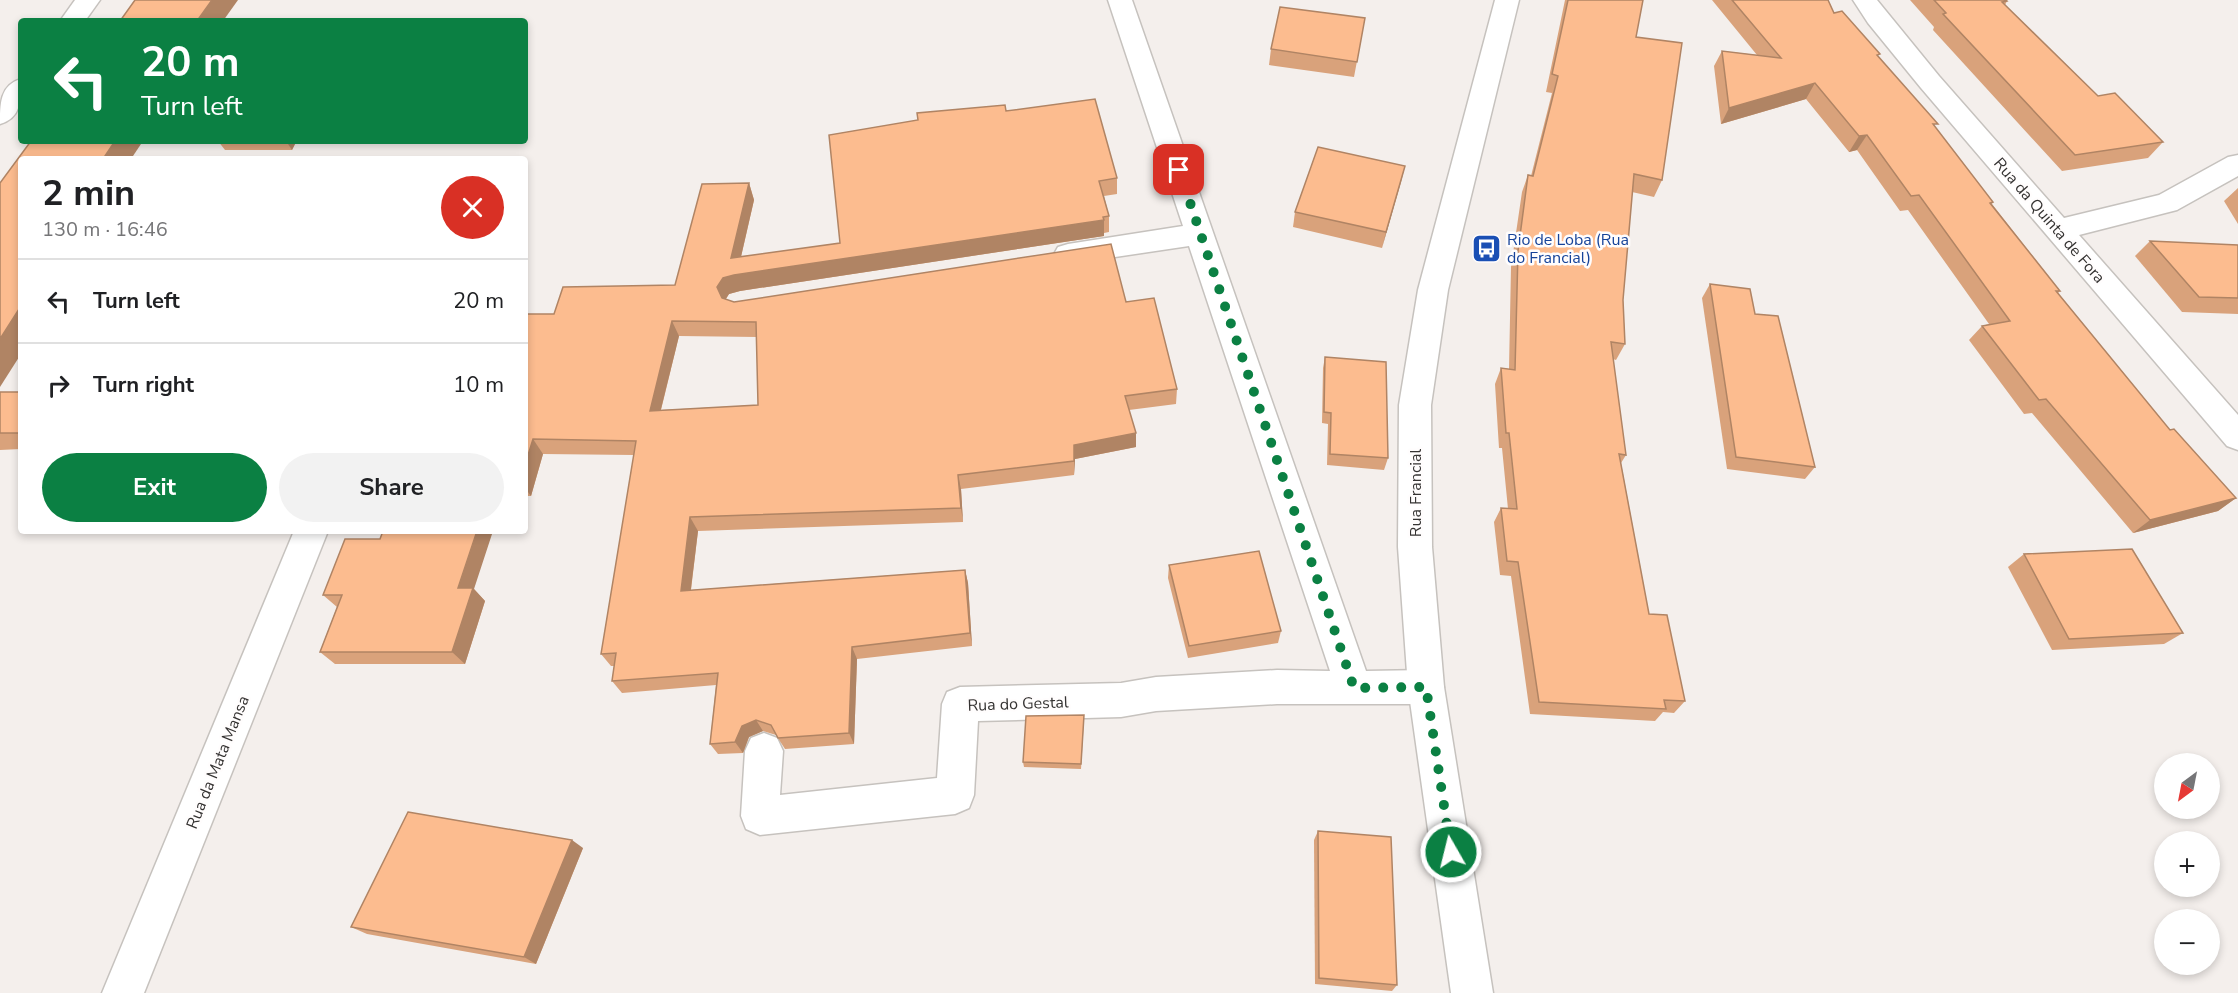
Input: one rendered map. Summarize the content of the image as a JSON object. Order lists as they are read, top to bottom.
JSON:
{
  "streets": {
    "street": [
      "Rua da Quinta de Fora",
      "Rua Francial",
      "Rua do Gestal",
      "Rua da Mata Mansa"
    ]
  },
  "places": {
    "bus stop": ["Rio de Loba (Rua do Francial)"]
  },
  "north": "bottom left",
  "page": {
    "turn": ["20 m", "Turn left"],
    "heading": ["2 min", "130 m · 16:46"],
    "list": [
      {
        "name": "Turn left",
        "value": "20 m"
      },
      {
        "name": "Turn right",
        "value": "10 m"
      }
    ],
    "buttons": ["Exit", "Share"],
    "map_buttons": ["+", "−"]
  }
}
